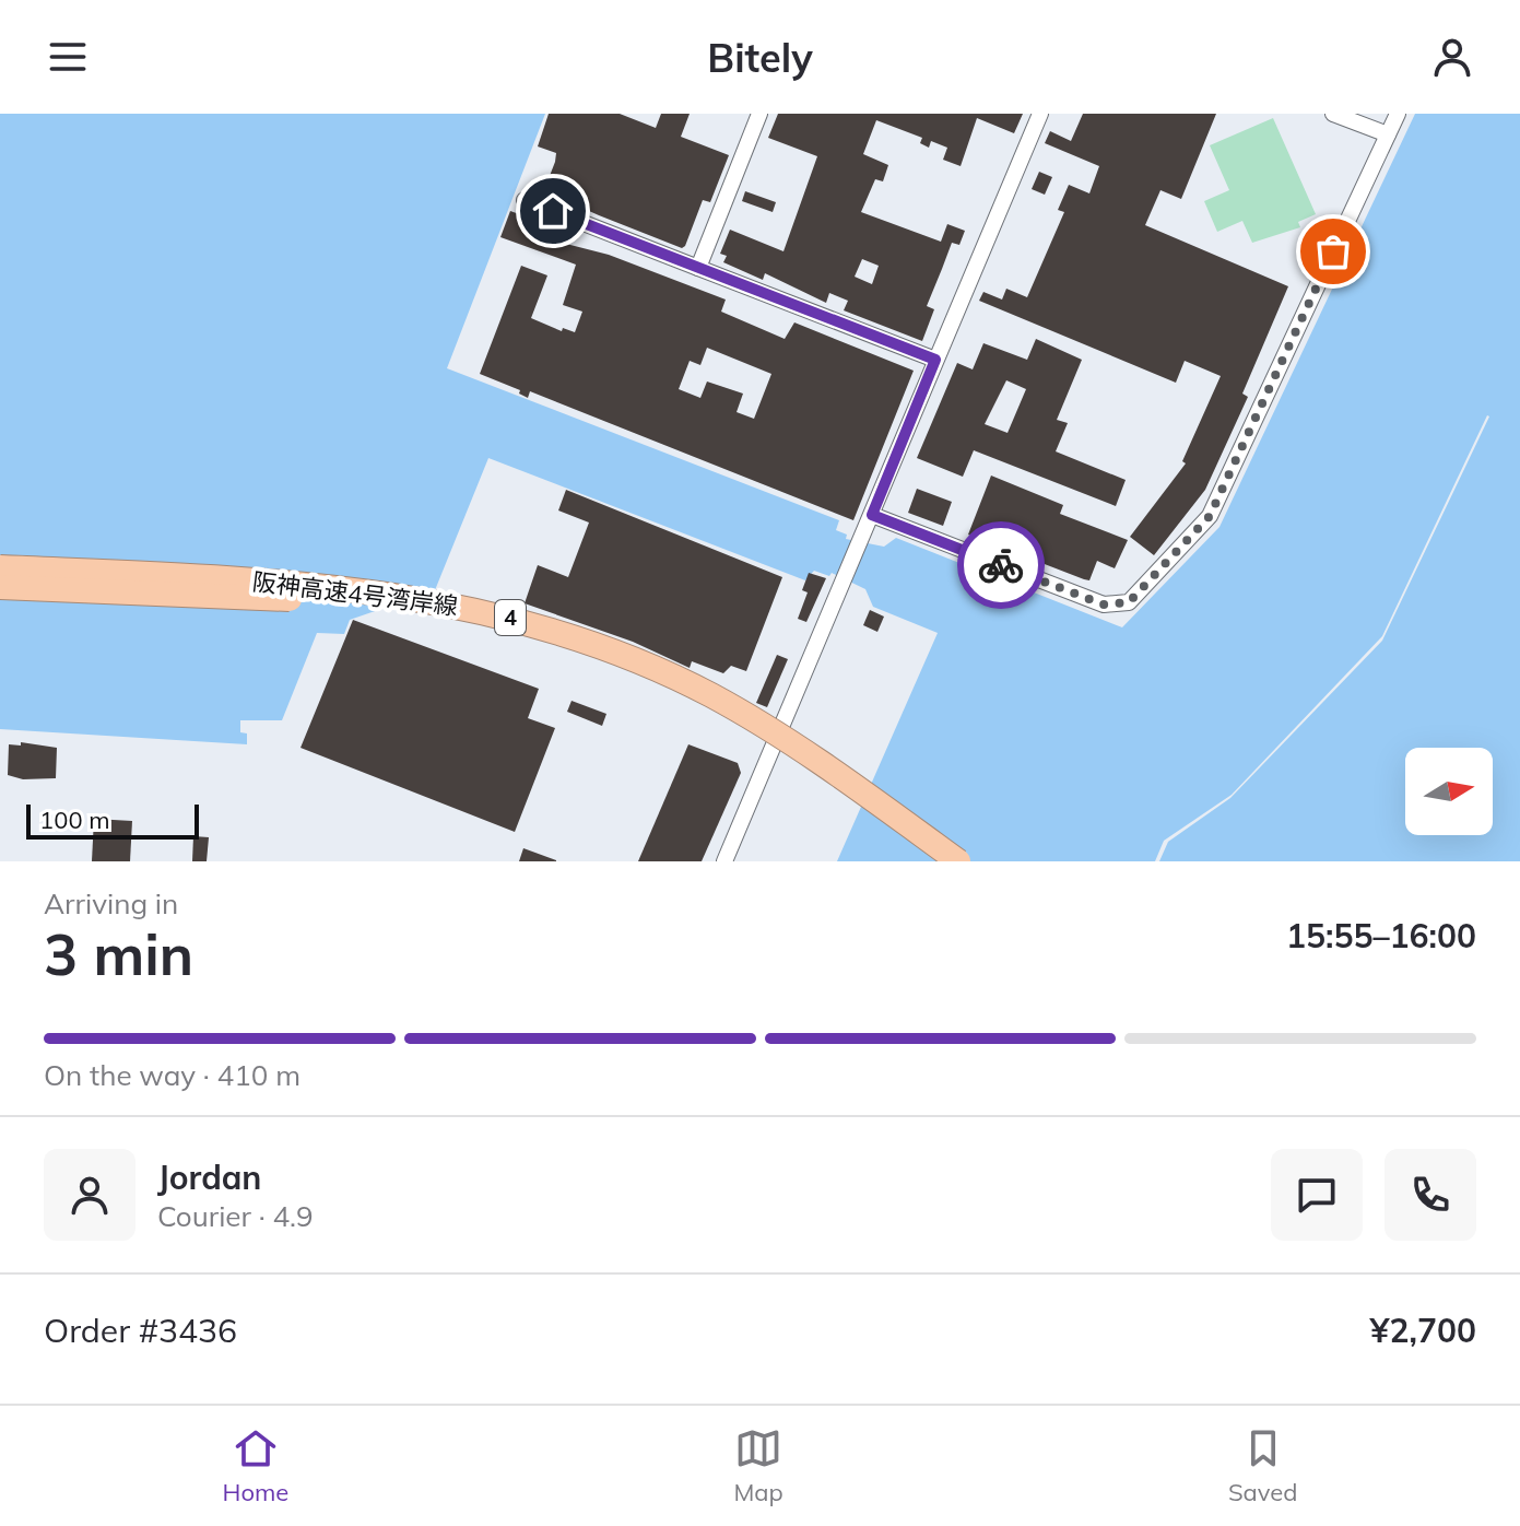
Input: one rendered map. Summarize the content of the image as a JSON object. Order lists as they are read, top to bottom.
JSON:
{
  "streets": {
    "highway": ["阪神高速4号湾岸線", "4"]
  },
  "scale_bar": "100 m",
  "north": "right",
  "page": {
    "header": "Bitely",
    "scale": "100 m",
    "heading": ["3 min", "Arriving in", "15:55–16:00"],
    "panel": [
      "Jordan",
      "Courier · 4.9",
      "Order #3436",
      "¥2,700"
    ],
    "bar": "On the way · 410 m",
    "tabs": ["Home", "Map", "Saved"]
  }
}
